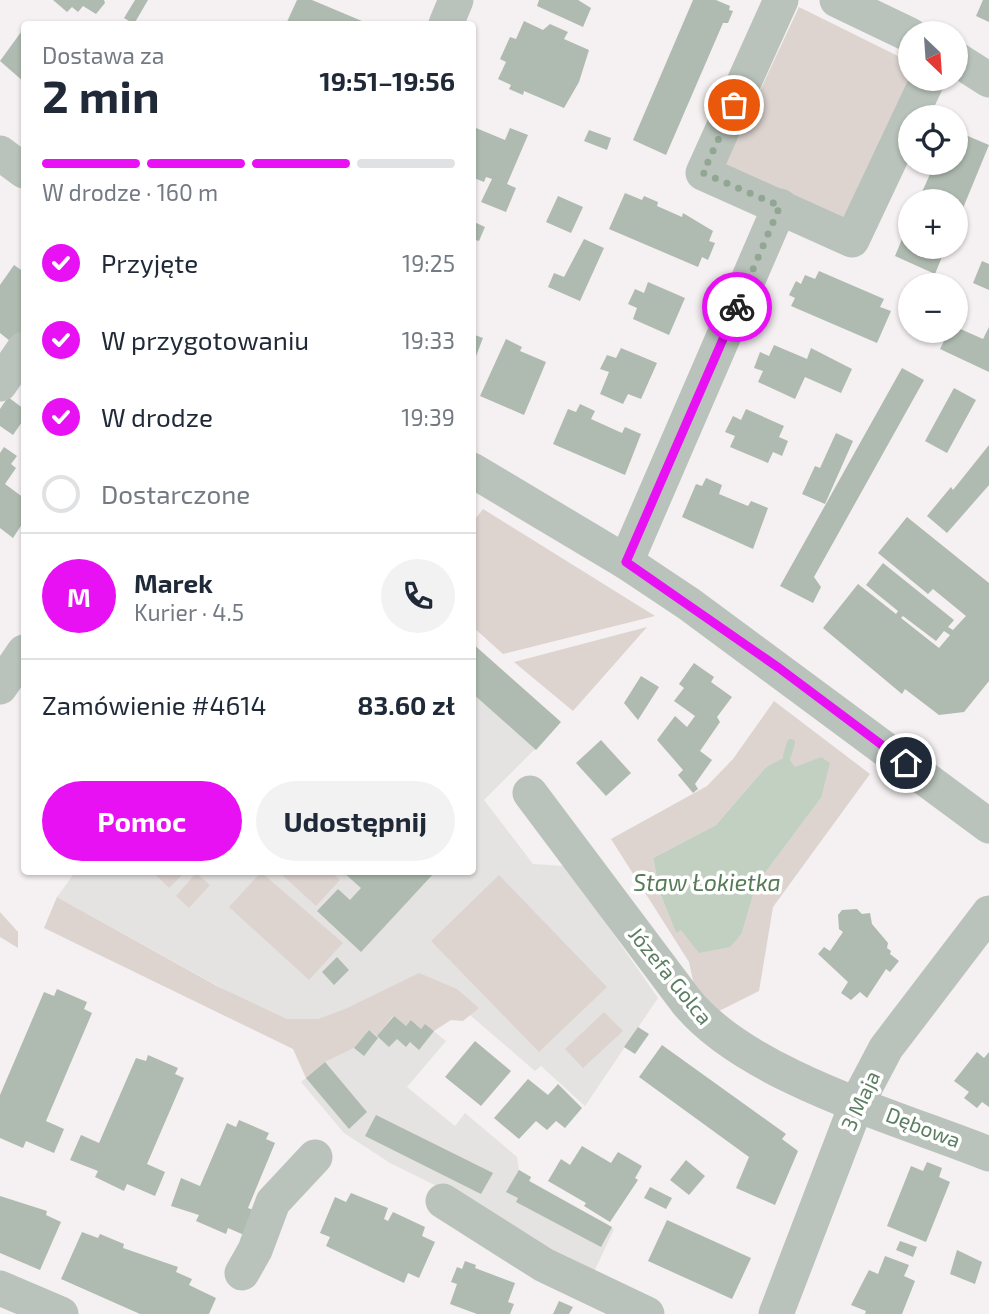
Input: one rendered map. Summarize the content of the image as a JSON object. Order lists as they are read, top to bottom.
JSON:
{
  "streets": {
    "street": ["Józefa Golca", "3 Maja", "Dębowa"]
  },
  "crossings": [
    ["Józefa Golca", "3 Maja"],
    ["Józefa Golca", "Dębowa"],
    ["3 Maja", "Dębowa"]
  ],
  "water": ["Staw Łokietka"],
  "north": "bottom right",
  "page": {
    "map_buttons": ["+", "−"],
    "heading": ["2 min", "Dostawa za", "19:51–19:56"],
    "panel": [
      "Marek",
      "Kurier · 4.5",
      "Zamówienie #4614",
      "83.60 zł"
    ],
    "bar": "W drodze · 160 m",
    "list": [
      ["Przyjęte", "19:25"],
      ["W przygotowaniu", "19:33"],
      ["W drodze", "19:39"],
      "Dostarczone"
    ],
    "round": "M",
    "buttons": ["Pomoc", "Udostępnij"]
  }
}
